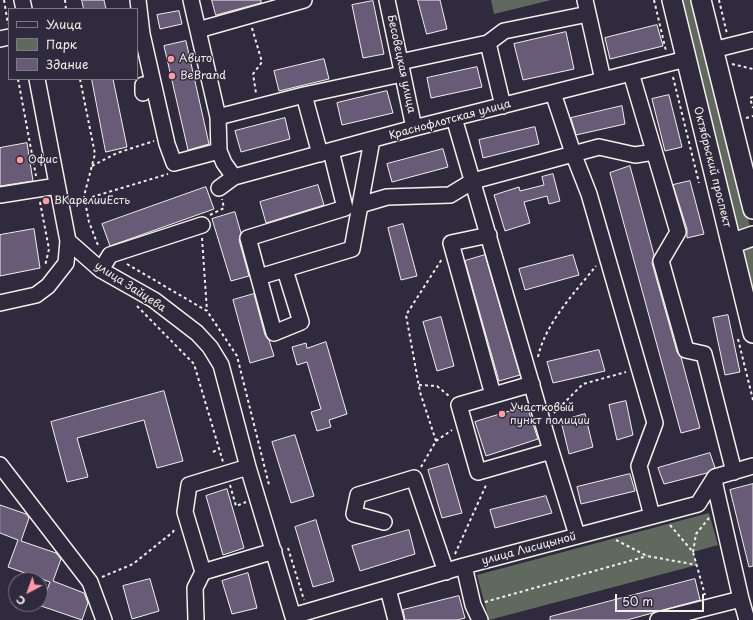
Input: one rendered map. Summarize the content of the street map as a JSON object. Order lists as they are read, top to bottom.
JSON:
{
  "streets": {
    "main road": ["Октябрьский проспект"],
    "street": [
      "Бесовецкая улица",
      "Краснофлотская улица",
      "улица Зайцева",
      "улица Лисицыной"
    ]
  },
  "crossings": [
    ["Бесовецкая улица", "Краснофлотская улица"],
    ["Краснофлотская улица", "Октябрьский проспект"],
    ["улица Зайцева", "улица Лисицыной"]
  ],
  "places": [
    "Авито",
    "BeBrand",
    "Офис",
    "ВКарелииЕсть",
    "Участковый пункт полиции"
  ],
  "legend": ["Улица", "Парк", "Здание"],
  "scale_bar": "50 m",
  "north": "bottom left"
}
